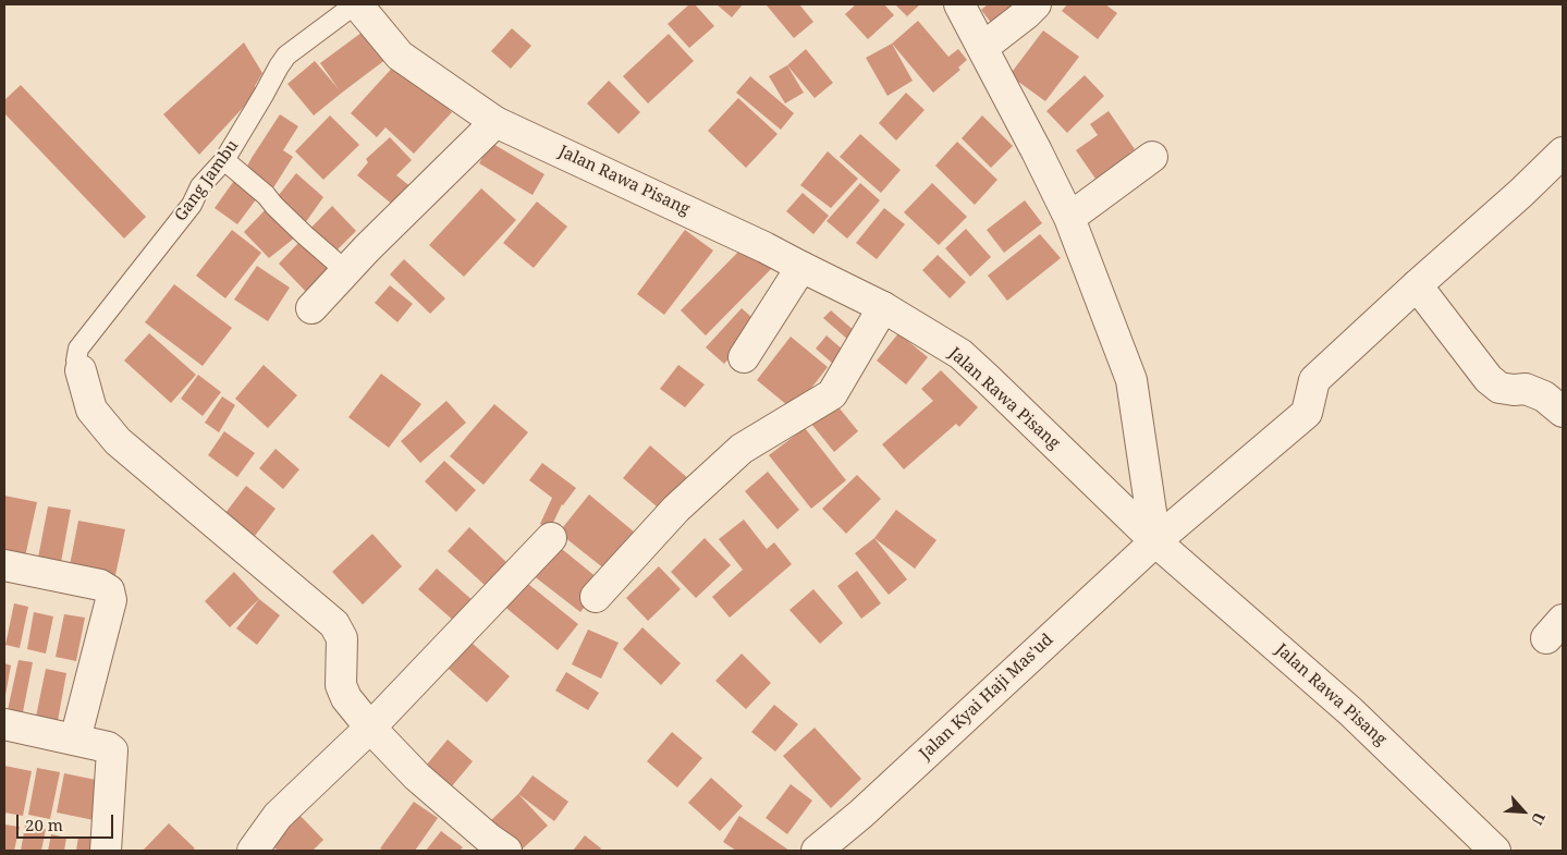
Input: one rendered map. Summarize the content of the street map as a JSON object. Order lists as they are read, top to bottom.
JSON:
{
  "streets": {
    "street": ["Jalan Rawa Pisang", "Jalan Kyai Haji Mas'ud"],
    "lane": ["Gang Jambu"]
  },
  "crossings": [
    ["Gang Jambu", "Jalan Rawa Pisang"],
    ["Jalan Rawa Pisang", "Jalan Kyai Haji Mas'ud"]
  ],
  "scale_bar": "20 m",
  "north": "bottom right"
}
